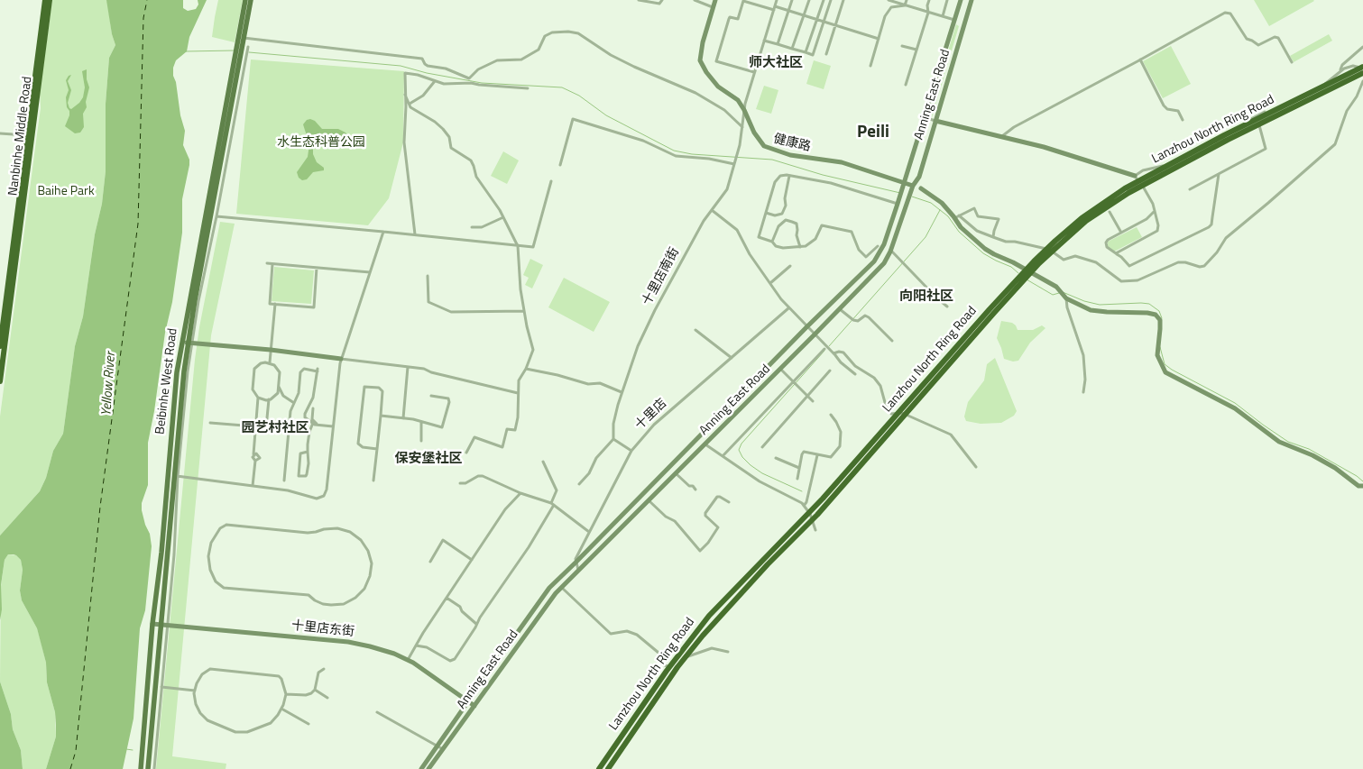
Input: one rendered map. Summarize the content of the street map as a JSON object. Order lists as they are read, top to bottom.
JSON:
{
  "streets": {
    "highway": ["Lanzhou North Ring Road", "Nanbinhe Middle Road"],
    "main road": [
      "Anning East Road",
      "健康路",
      "Beibinhe West Road",
      "十里店东街"
    ],
    "street": ["十里店南街", "十里店"]
  },
  "crossings": [
    ["Anning East Road", "健康路"],
    ["Anning East Road", "十里店"],
    ["Anning East Road", "十里店东街"],
    ["健康路", "十里店南街"],
    ["Beibinhe West Road", "十里店东街"]
  ],
  "districts": [
    "师大社区",
    "Peili",
    "向阳社区",
    "园艺村社区",
    "保安堡社区"
  ],
  "water": ["Yellow River"],
  "parks": ["水生态科普公园", "Baihe Park"]
}
